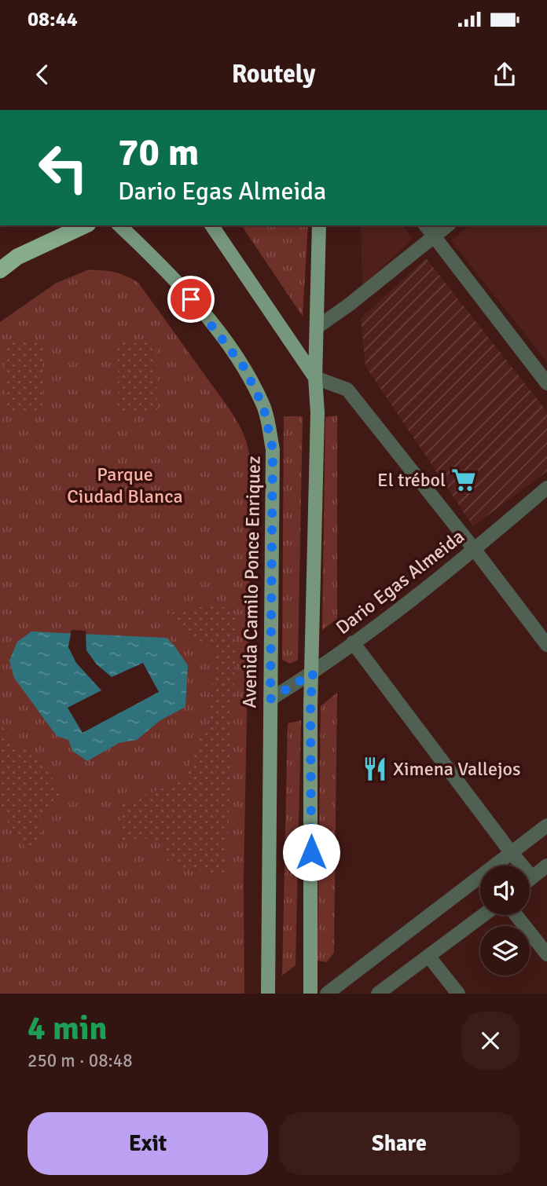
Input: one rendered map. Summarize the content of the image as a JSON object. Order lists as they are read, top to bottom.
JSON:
{
  "streets": {
    "main road": ["Avenida Camilo Ponce Enriquez"],
    "street": ["Dario Egas Almeida"]
  },
  "crossings": [
    ["Avenida Camilo Ponce Enriquez", "Dario Egas Almeida"]
  ],
  "parks": ["Parque Ciudad Blanca"],
  "places": {
    "supermarket": ["El trébol"],
    "restaurant": ["Ximena Vallejos"]
  },
  "page": {
    "status": "08:44",
    "header": "Routely",
    "turn": ["70 m", "Dario Egas Almeida"],
    "heading": ["4 min", "250 m · 08:48"],
    "buttons": ["Exit", "Share"]
  }
}
